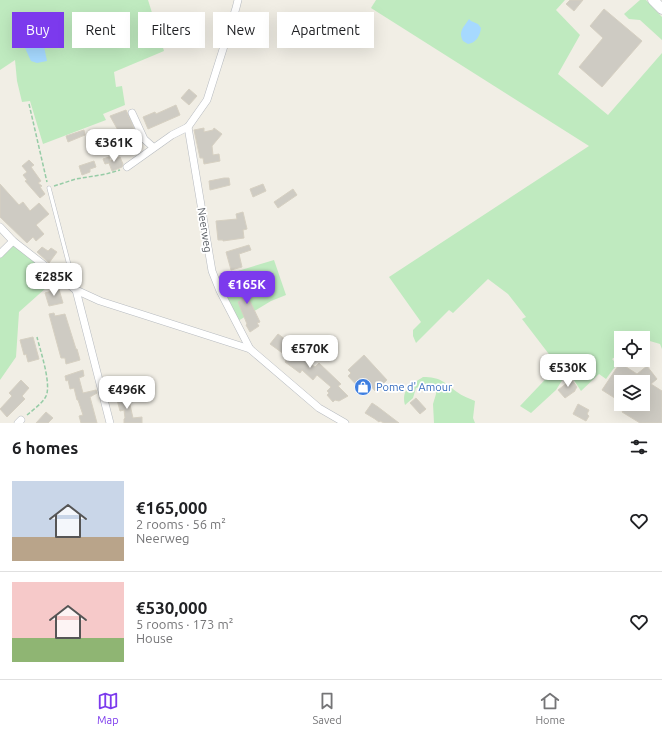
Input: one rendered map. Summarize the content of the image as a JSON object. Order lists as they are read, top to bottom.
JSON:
{
  "streets": {
    "street": ["Neerweg"]
  },
  "places": {
    "shop": ["Pome d' Amour"]
  },
  "page": {
    "chip": [
      "Buy",
      "Rent",
      "Filters",
      "New",
      "Apartment"
    ],
    "price": [
      "€361K",
      "€285K",
      "€165K",
      "€570K",
      "€530K",
      "€496K"
    ],
    "heading": "6 homes",
    "list": [
      {
        "name": "€165,000",
        "note": "2 rooms · 56 m² · Neerweg"
      },
      {
        "name": "€530,000",
        "note": "5 rooms · 173 m² · House"
      }
    ],
    "tabs": ["Map", "Saved", "Home"]
  }
}
